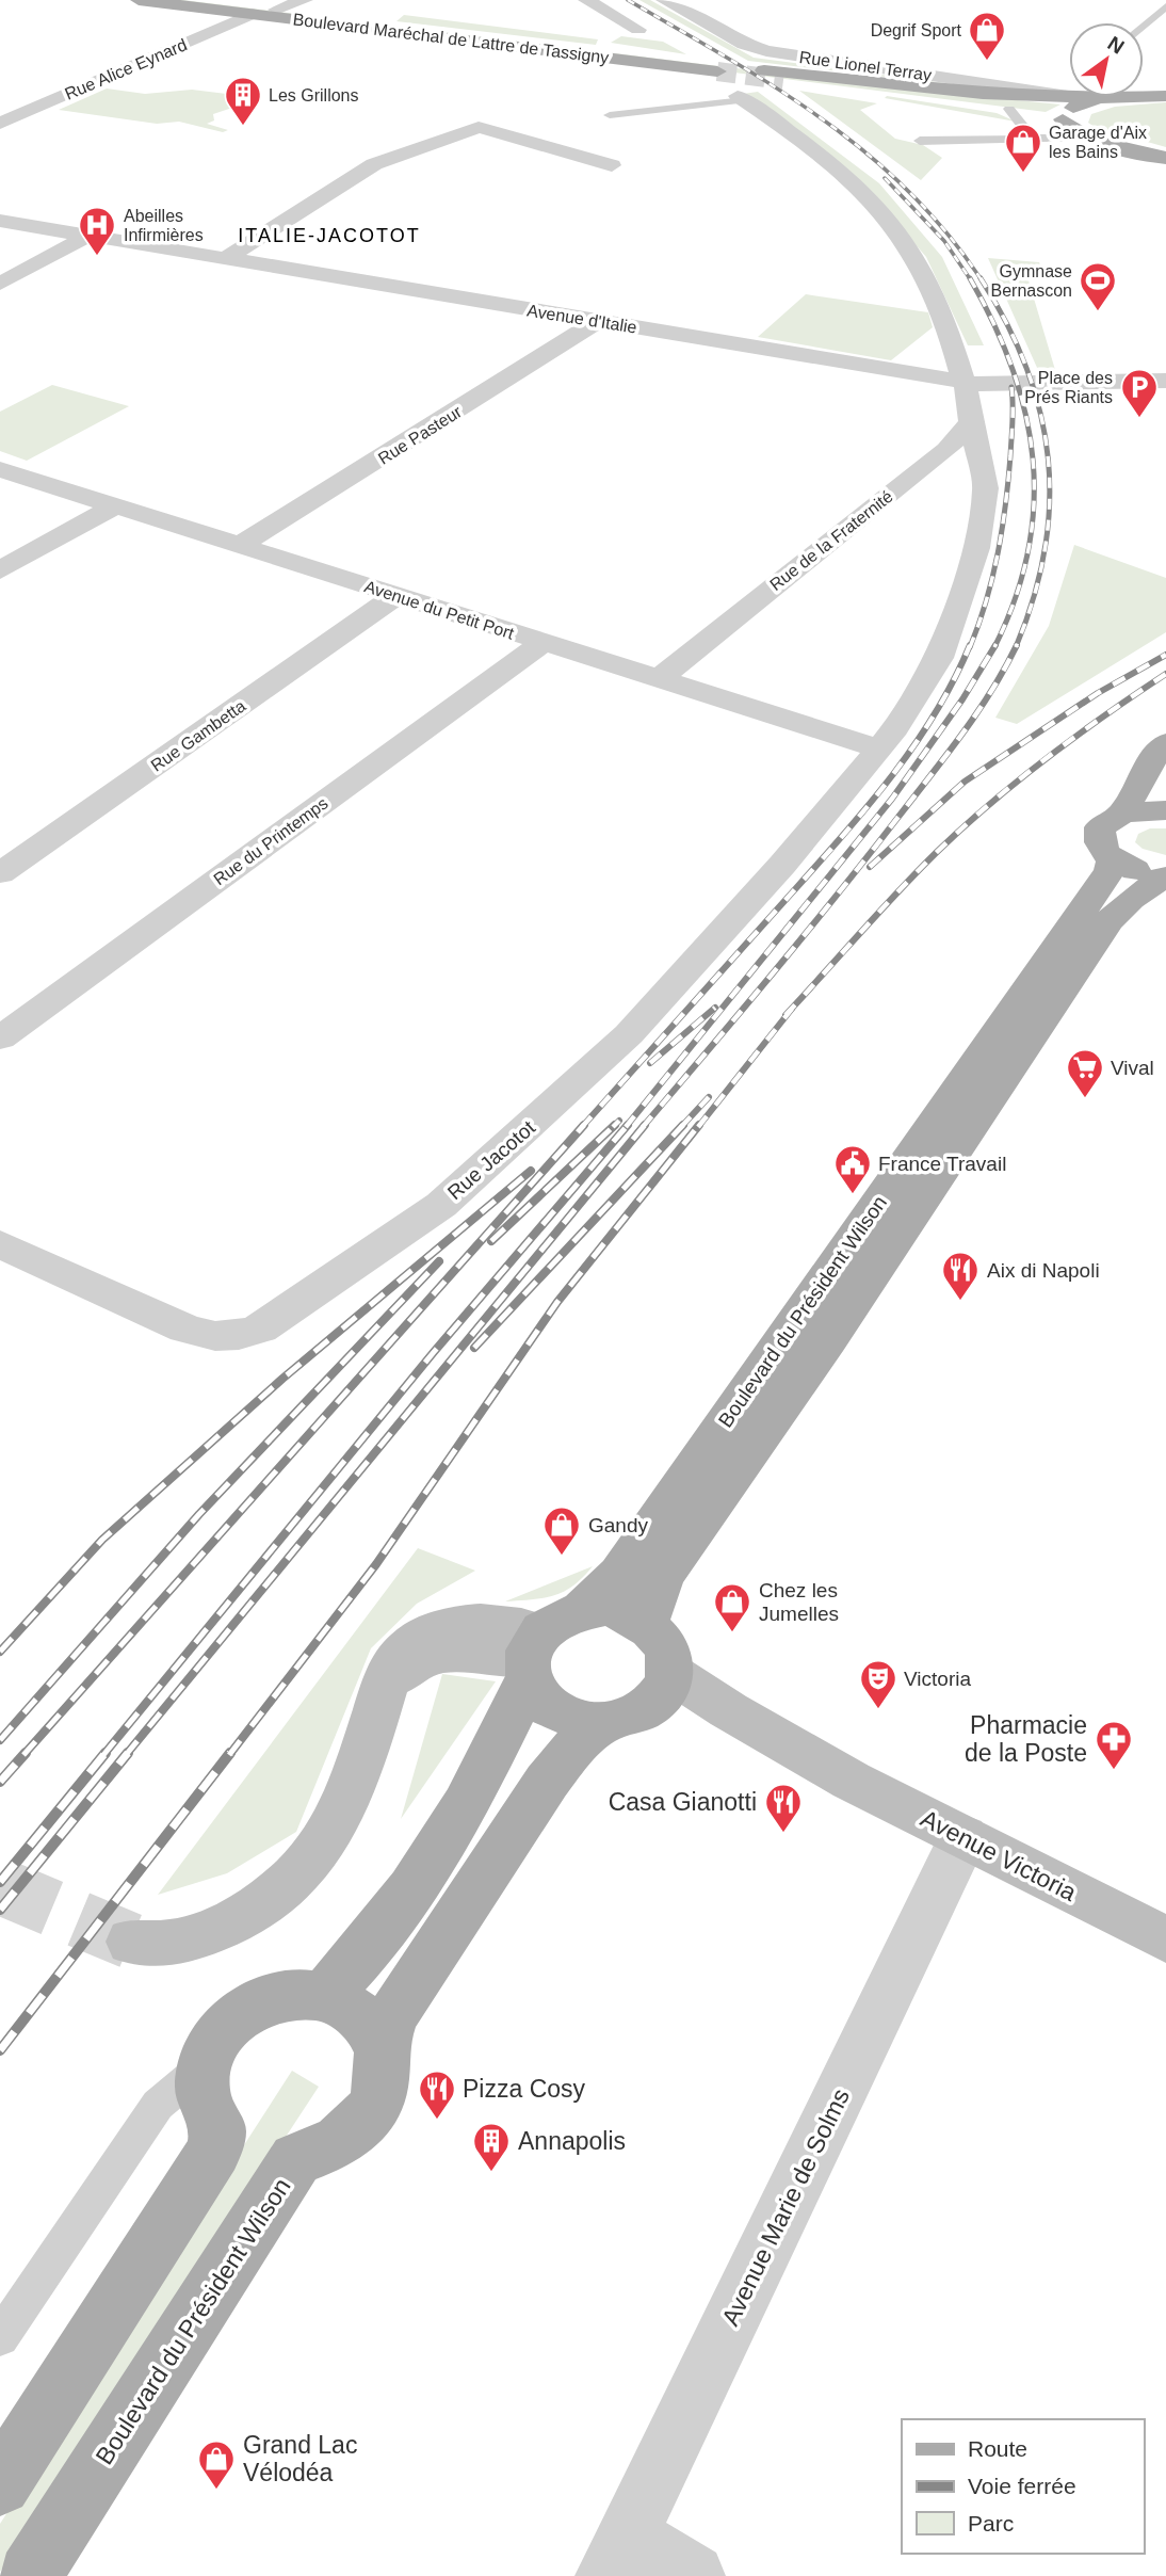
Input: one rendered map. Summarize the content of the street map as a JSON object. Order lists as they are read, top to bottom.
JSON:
{
  "streets": {
    "main road": ["Boulevard Maréchal de Lattre de Tassigny", "Boulevard du Président Wilson"],
    "street": [
      "Rue Lionel Terray",
      "Rue Alice Eynard",
      "Avenue d'Italie",
      "Rue Pasteur",
      "Rue de la Fraternité",
      "Avenue du Petit Port",
      "Rue Gambetta",
      "Rue du Printemps",
      "Rue Jacotot",
      "Avenue Victoria",
      "Avenue Marie de Solms"
    ]
  },
  "crossings": [
    ["Boulevard Maréchal de Lattre de Tassigny", "Rue Alice Eynard"],
    ["Avenue d'Italie", "Rue Pasteur"],
    ["Avenue d'Italie", "Rue de la Fraternité"],
    ["Avenue d'Italie", "Rue Jacotot"],
    ["Rue Pasteur", "Avenue du Petit Port"],
    ["Rue de la Fraternité", "Avenue du Petit Port"],
    ["Rue de la Fraternité", "Rue Jacotot"],
    ["Avenue du Petit Port", "Rue Gambetta"],
    ["Avenue du Petit Port", "Rue du Printemps"],
    ["Avenue du Petit Port", "Rue Jacotot"],
    ["Boulevard du Président Wilson", "Avenue Victoria"],
    ["Avenue Victoria", "Avenue Marie de Solms"]
  ],
  "districts": ["ITALIE-JACOTOT"],
  "places": {
    "shop": [
      "Degrif Sport",
      "Garage d'Aix les Bains",
      "Gandy",
      "Chez les Jumelles",
      "Grand Lac Vélodéa"
    ],
    "building": ["Les Grillons", "Annapolis"],
    "hospital": ["Abeilles Infirmières"],
    "sports": ["Gymnase Bernascon"],
    "parking": ["Place des Prés Riants"],
    "supermarket": ["Vival"],
    "public building": ["France Travail"],
    "restaurant": ["Aix di Napoli", "Casa Gianotti", "Pizza Cosy"],
    "theatre": ["Victoria"],
    "pharmacy": ["Pharmacie de la Poste"]
  },
  "legend": ["Route", "Voie ferrée", "Parc"],
  "north": "top right"
}
